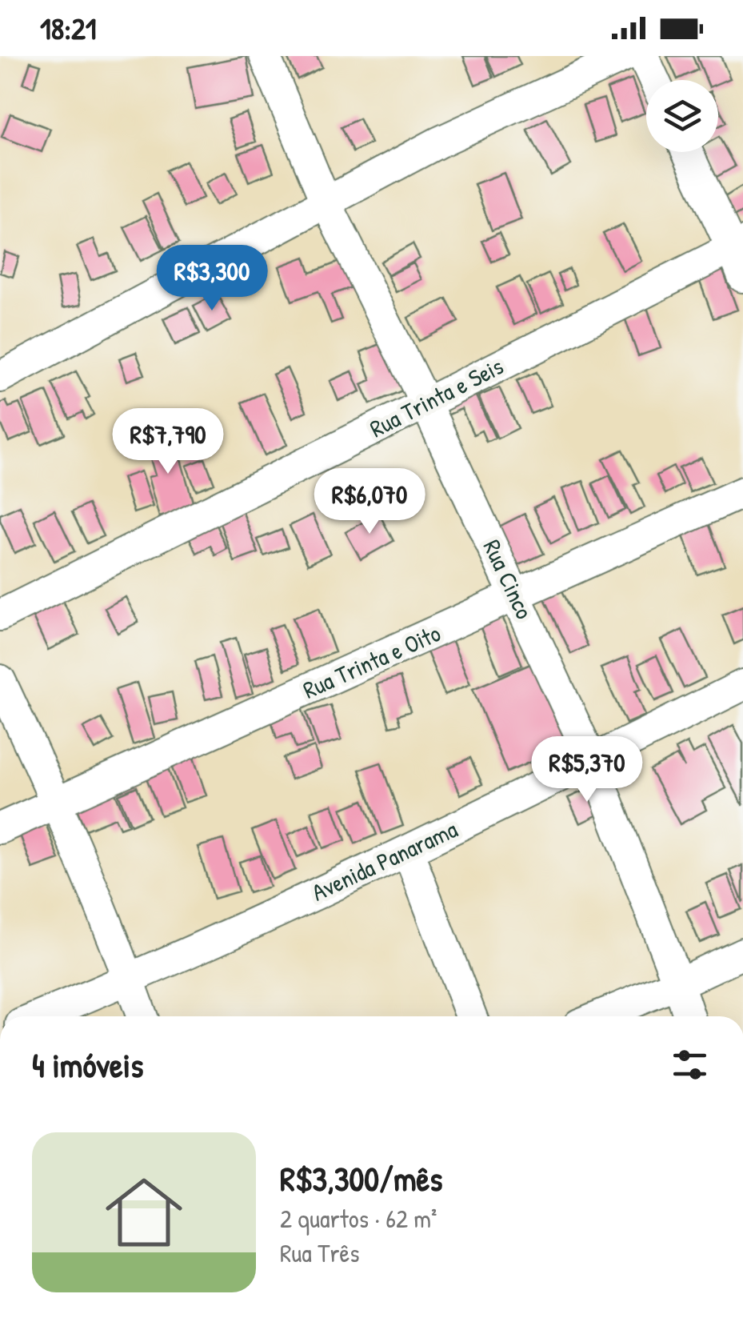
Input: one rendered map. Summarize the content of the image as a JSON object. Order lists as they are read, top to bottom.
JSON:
{
  "streets": {
    "street": [
      "Rua Trinta e Seis",
      "Rua Cinco",
      "Rua Trinta e Oito",
      "Avenida Panarama"
    ]
  },
  "crossings": [
    ["Rua Trinta e Seis", "Rua Cinco"],
    ["Rua Cinco", "Rua Trinta e Oito"],
    ["Rua Cinco", "Avenida Panarama"]
  ],
  "page": {
    "status": "18:21",
    "price": [
      "R$3,300",
      "R$7,790",
      "R$6,070",
      "R$5,370"
    ],
    "heading": "4 imóveis",
    "list": [
      {
        "name": "R$3,300/mês",
        "note": "2 quartos · 62 m² · Rua Três"
      }
    ]
  }
}
